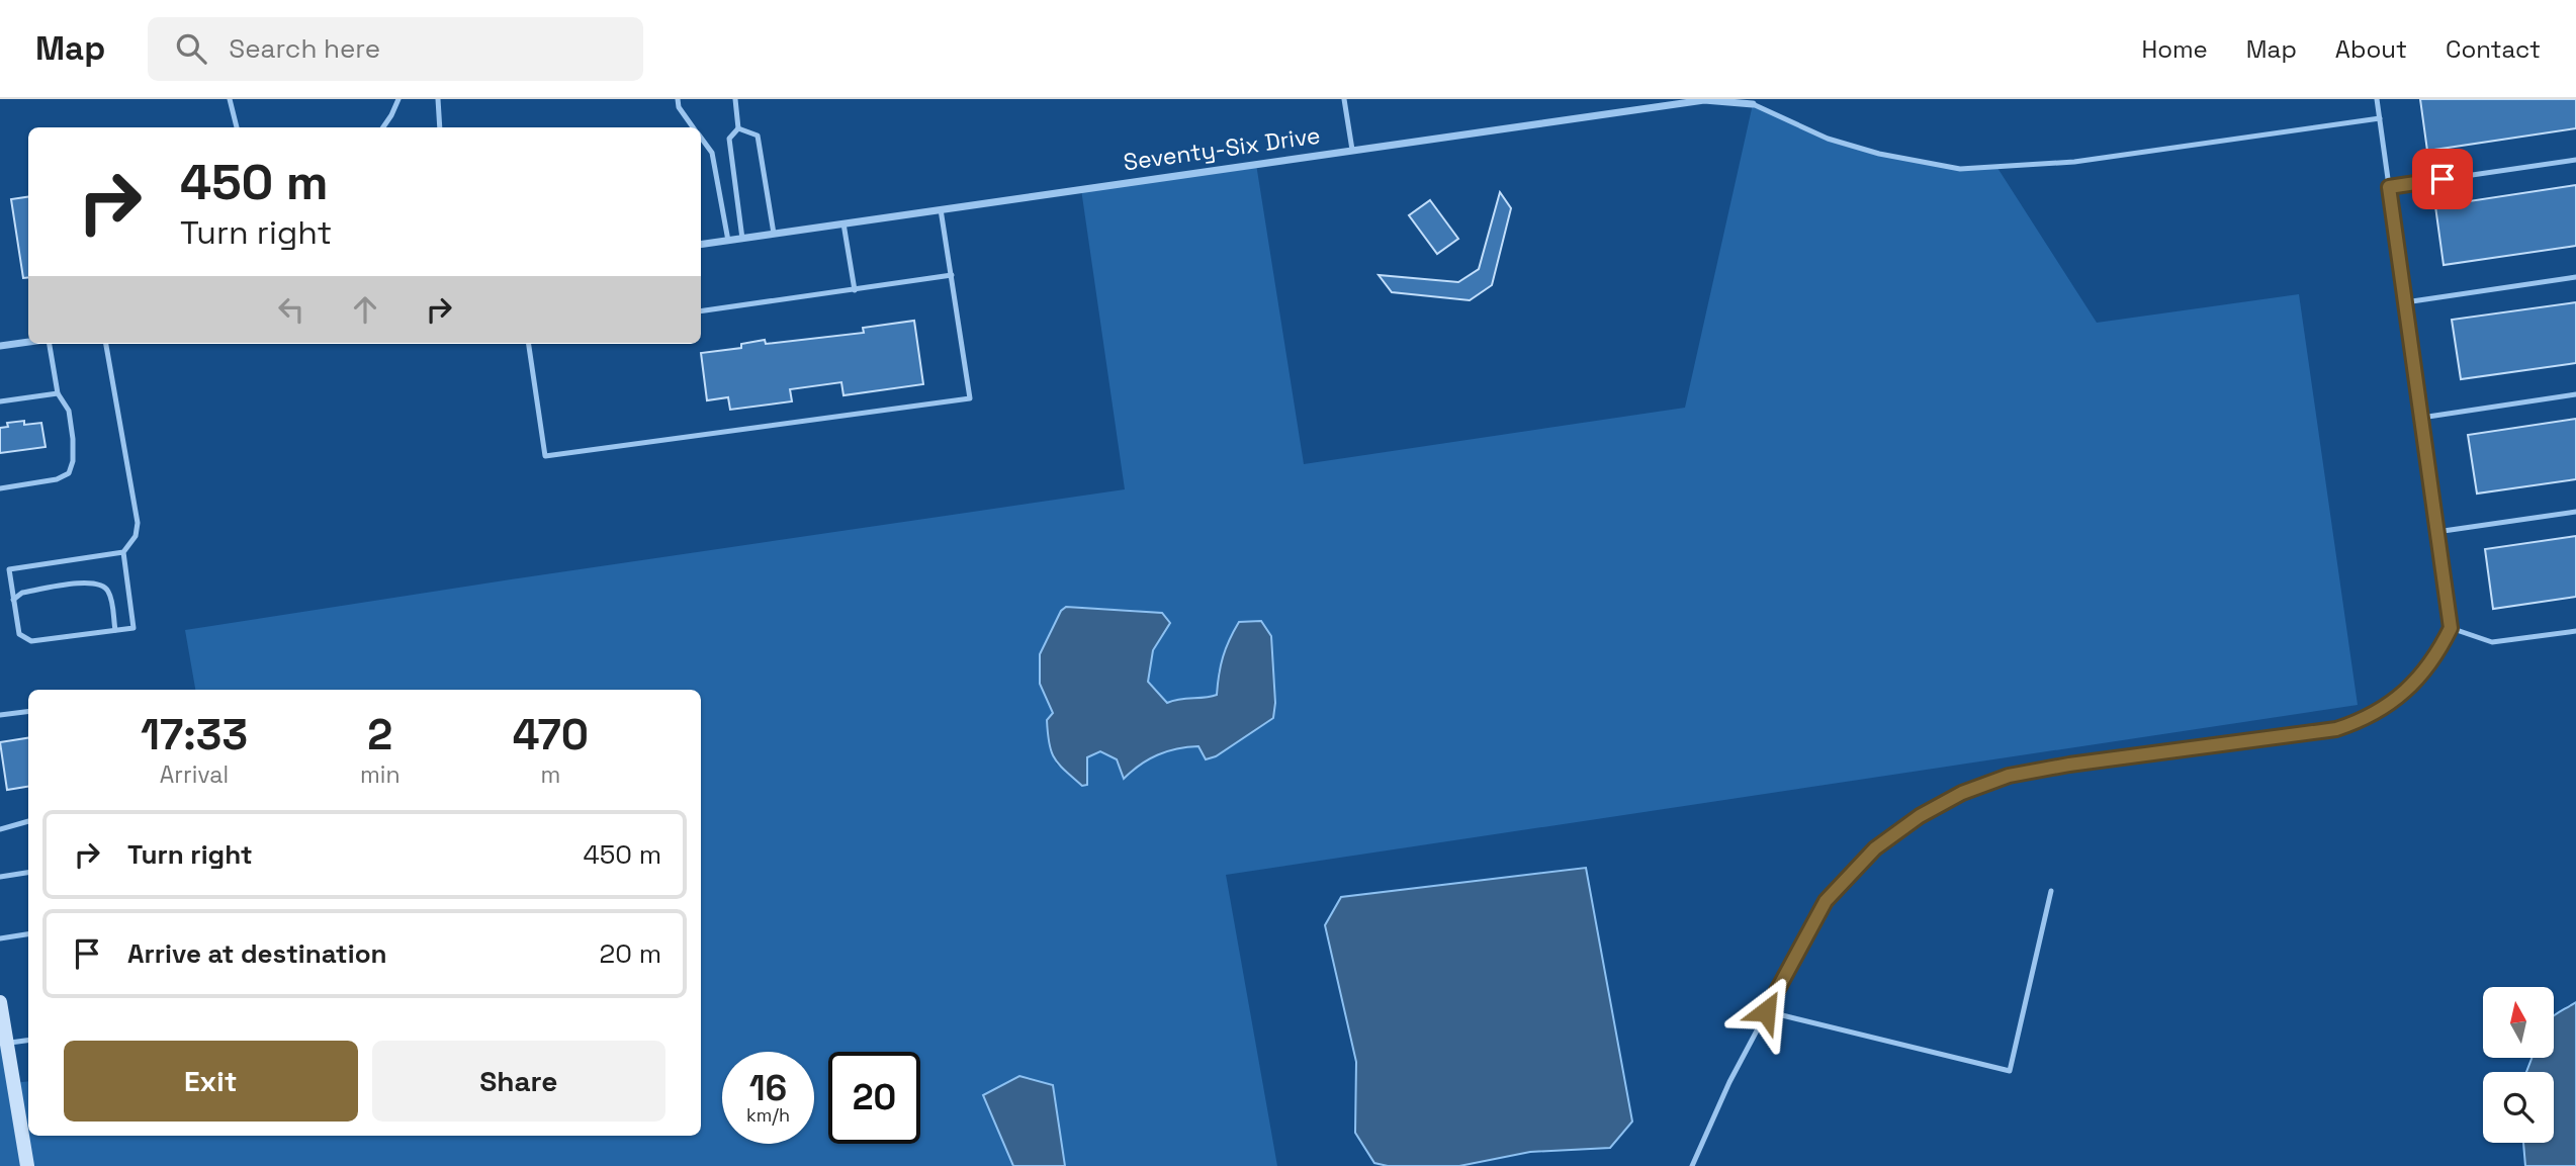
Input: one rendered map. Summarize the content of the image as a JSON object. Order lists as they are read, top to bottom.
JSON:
{
  "streets": {
    "street": ["Seventy-Six Drive"]
  },
  "north": "top",
  "page": {
    "header": "Map",
    "search": "Search here",
    "nav": [
      "Home",
      "Map",
      "About",
      "Contact"
    ],
    "turn": ["450 m", "Turn right"],
    "eta": [
      "17:33",
      "Arrival",
      "2",
      "min",
      "470",
      "m"
    ],
    "list": [
      {
        "name": "Turn right",
        "value": "450 m"
      },
      {
        "name": "Arrive at destination",
        "value": "20 m"
      }
    ],
    "buttons": ["Exit", "Share"],
    "speed": "16 km/h",
    "limit": "20"
  }
}
